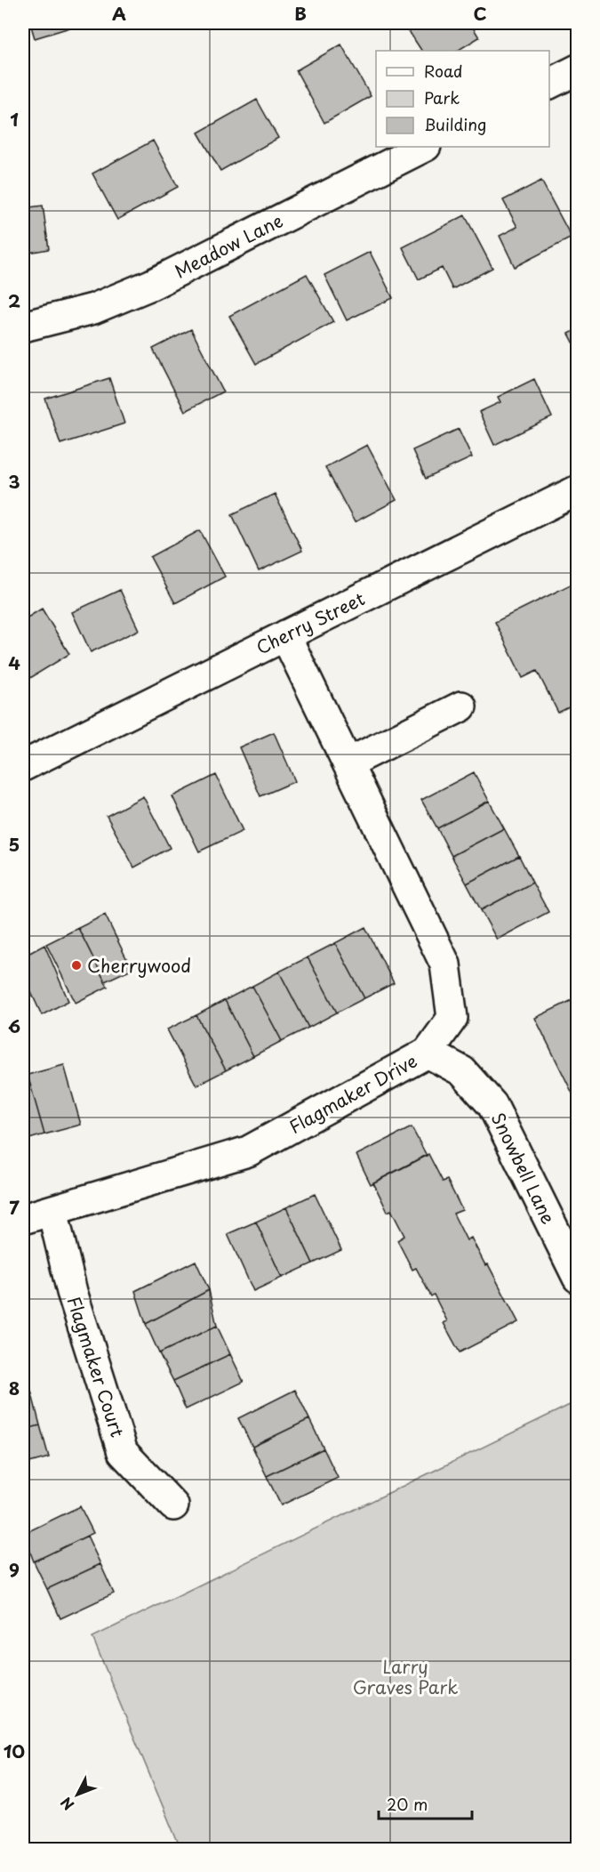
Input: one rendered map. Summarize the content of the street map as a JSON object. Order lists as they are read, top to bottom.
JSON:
{
  "streets": {
    "street": [
      "Meadow Lane",
      "Cherry Street",
      "Flagmaker Drive",
      "Snowbell Lane",
      "Flagmaker Court"
    ]
  },
  "crossings": [
    ["Cherry Street", "Flagmaker Drive"],
    ["Flagmaker Drive", "Snowbell Lane"],
    ["Flagmaker Drive", "Flagmaker Court"]
  ],
  "parks": ["Larry Graves Park"],
  "places": ["Cherrywood"],
  "legend": ["Road", "Park", "Building"],
  "scale_bar": "20 m",
  "north": "bottom left",
  "grid": {
    "columns": ["A", "B", "C"],
    "rows": [
      "1",
      "2",
      "3",
      "4",
      "5",
      "6",
      "7",
      "8",
      "9",
      "10"
    ]
  }
}
